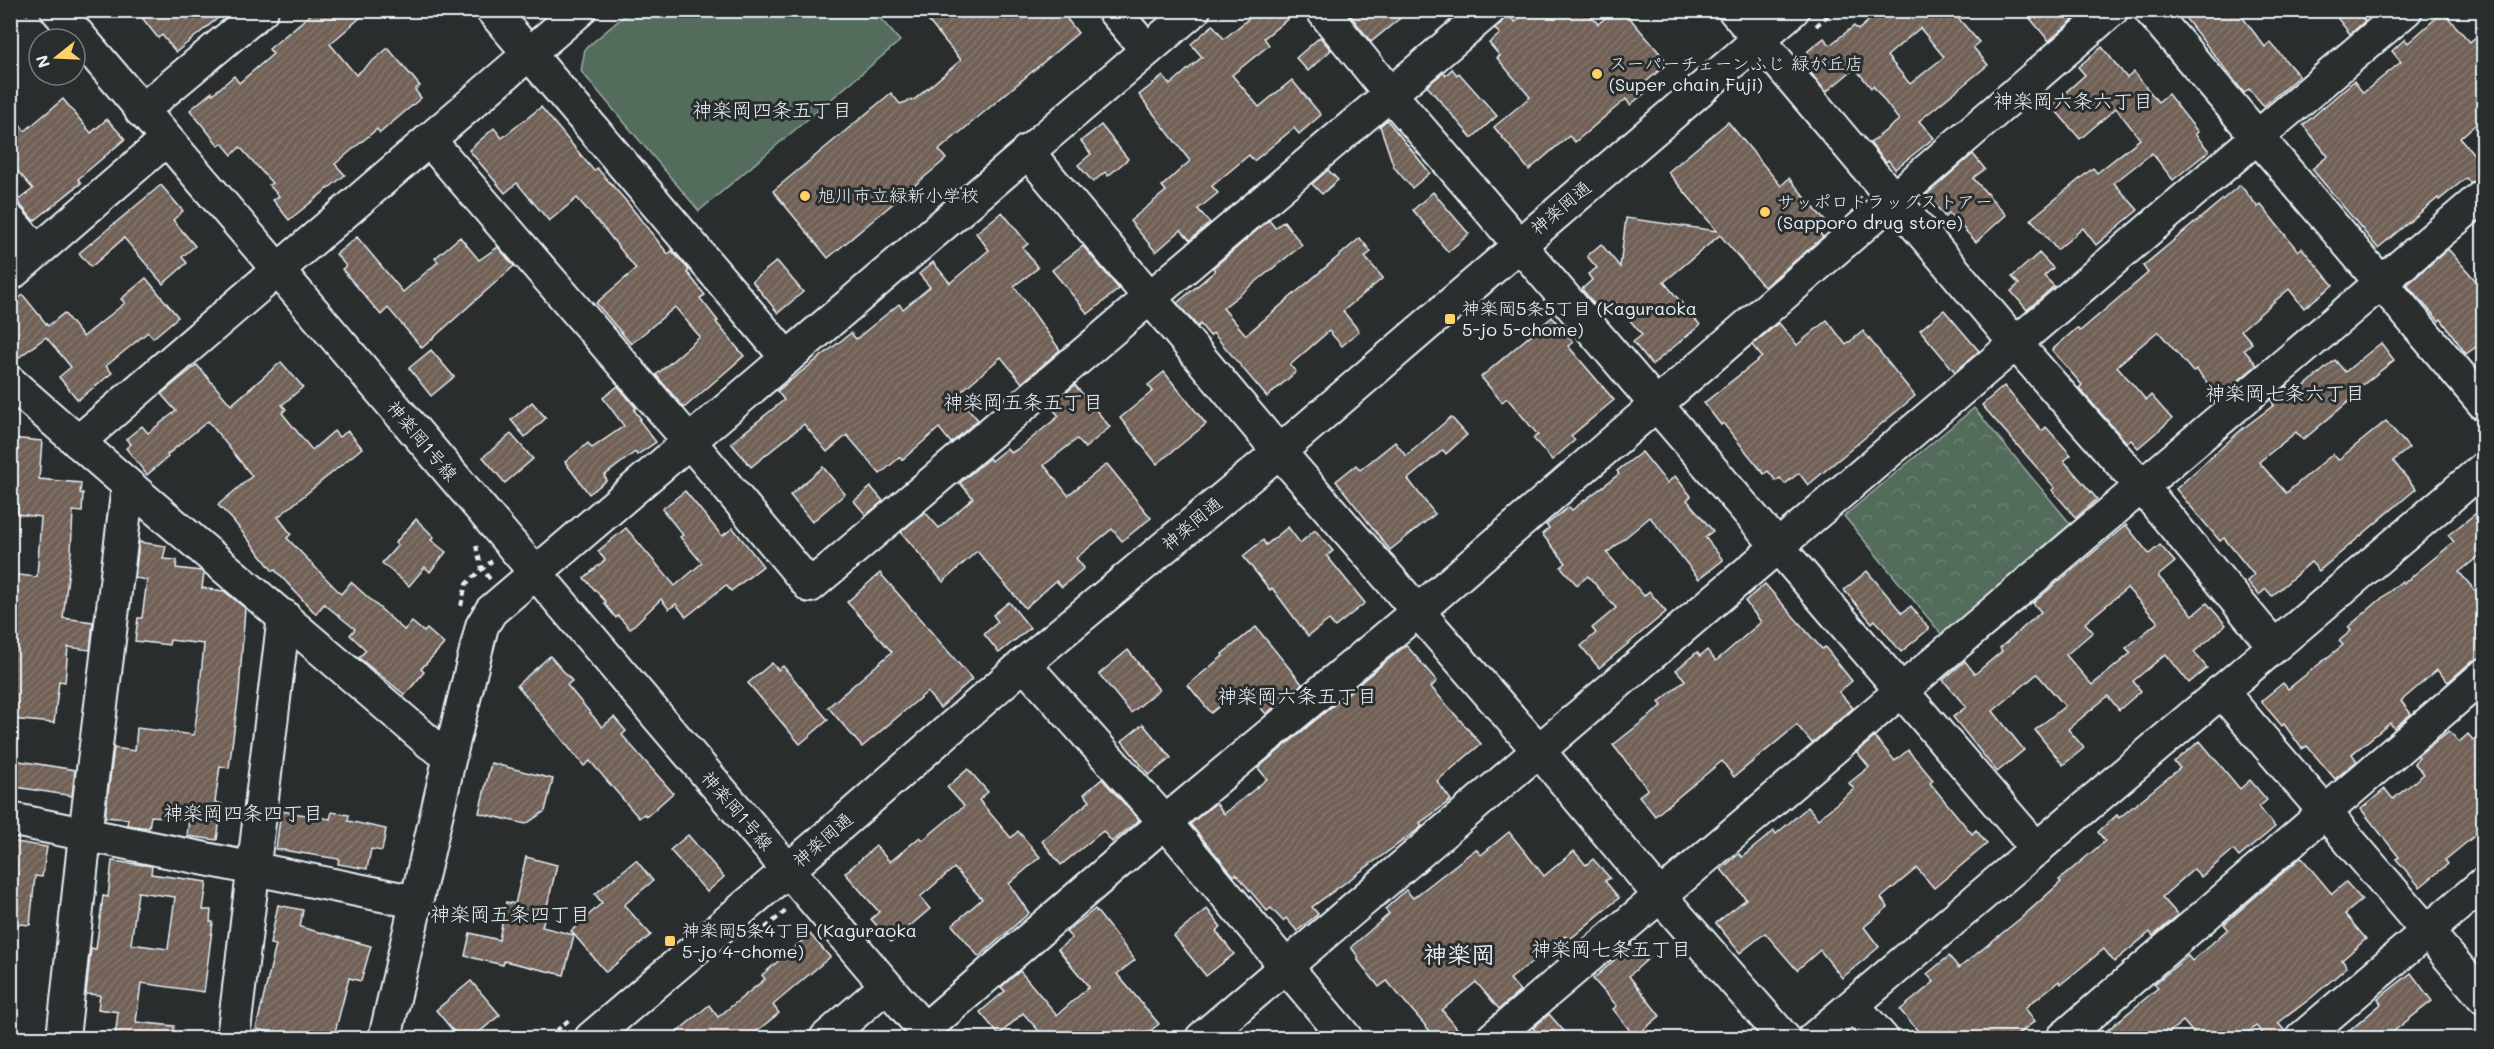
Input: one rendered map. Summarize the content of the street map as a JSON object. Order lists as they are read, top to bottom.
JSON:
{
  "streets": {
    "street": ["神楽岡通", "神楽岡1号線"]
  },
  "crossings": [
    ["神楽岡通", "神楽岡1号線"]
  ],
  "districts": [
    "神楽岡六条六丁目",
    "神楽岡四条五丁目",
    "神楽岡七条六丁目",
    "神楽岡五条五丁目",
    "神楽岡六条五丁目",
    "神楽岡四条四丁目",
    "神楽岡五条四丁目",
    "神楽岡七条五丁目",
    "神楽岡"
  ],
  "places": {
    "other": ["スーパーチェーンふじ 緑が丘店 (Super chain Fuji)", "旭川市立緑新小学校", "サッポロドラッグストアー (Sapporo drug store)"],
    "transit": ["神楽岡5条5丁目 (Kaguraoka 5-jo 5-chome)", "神楽岡5条4丁目 (Kaguraoka 5-jo 4-chome)"]
  },
  "north": "left"
}
